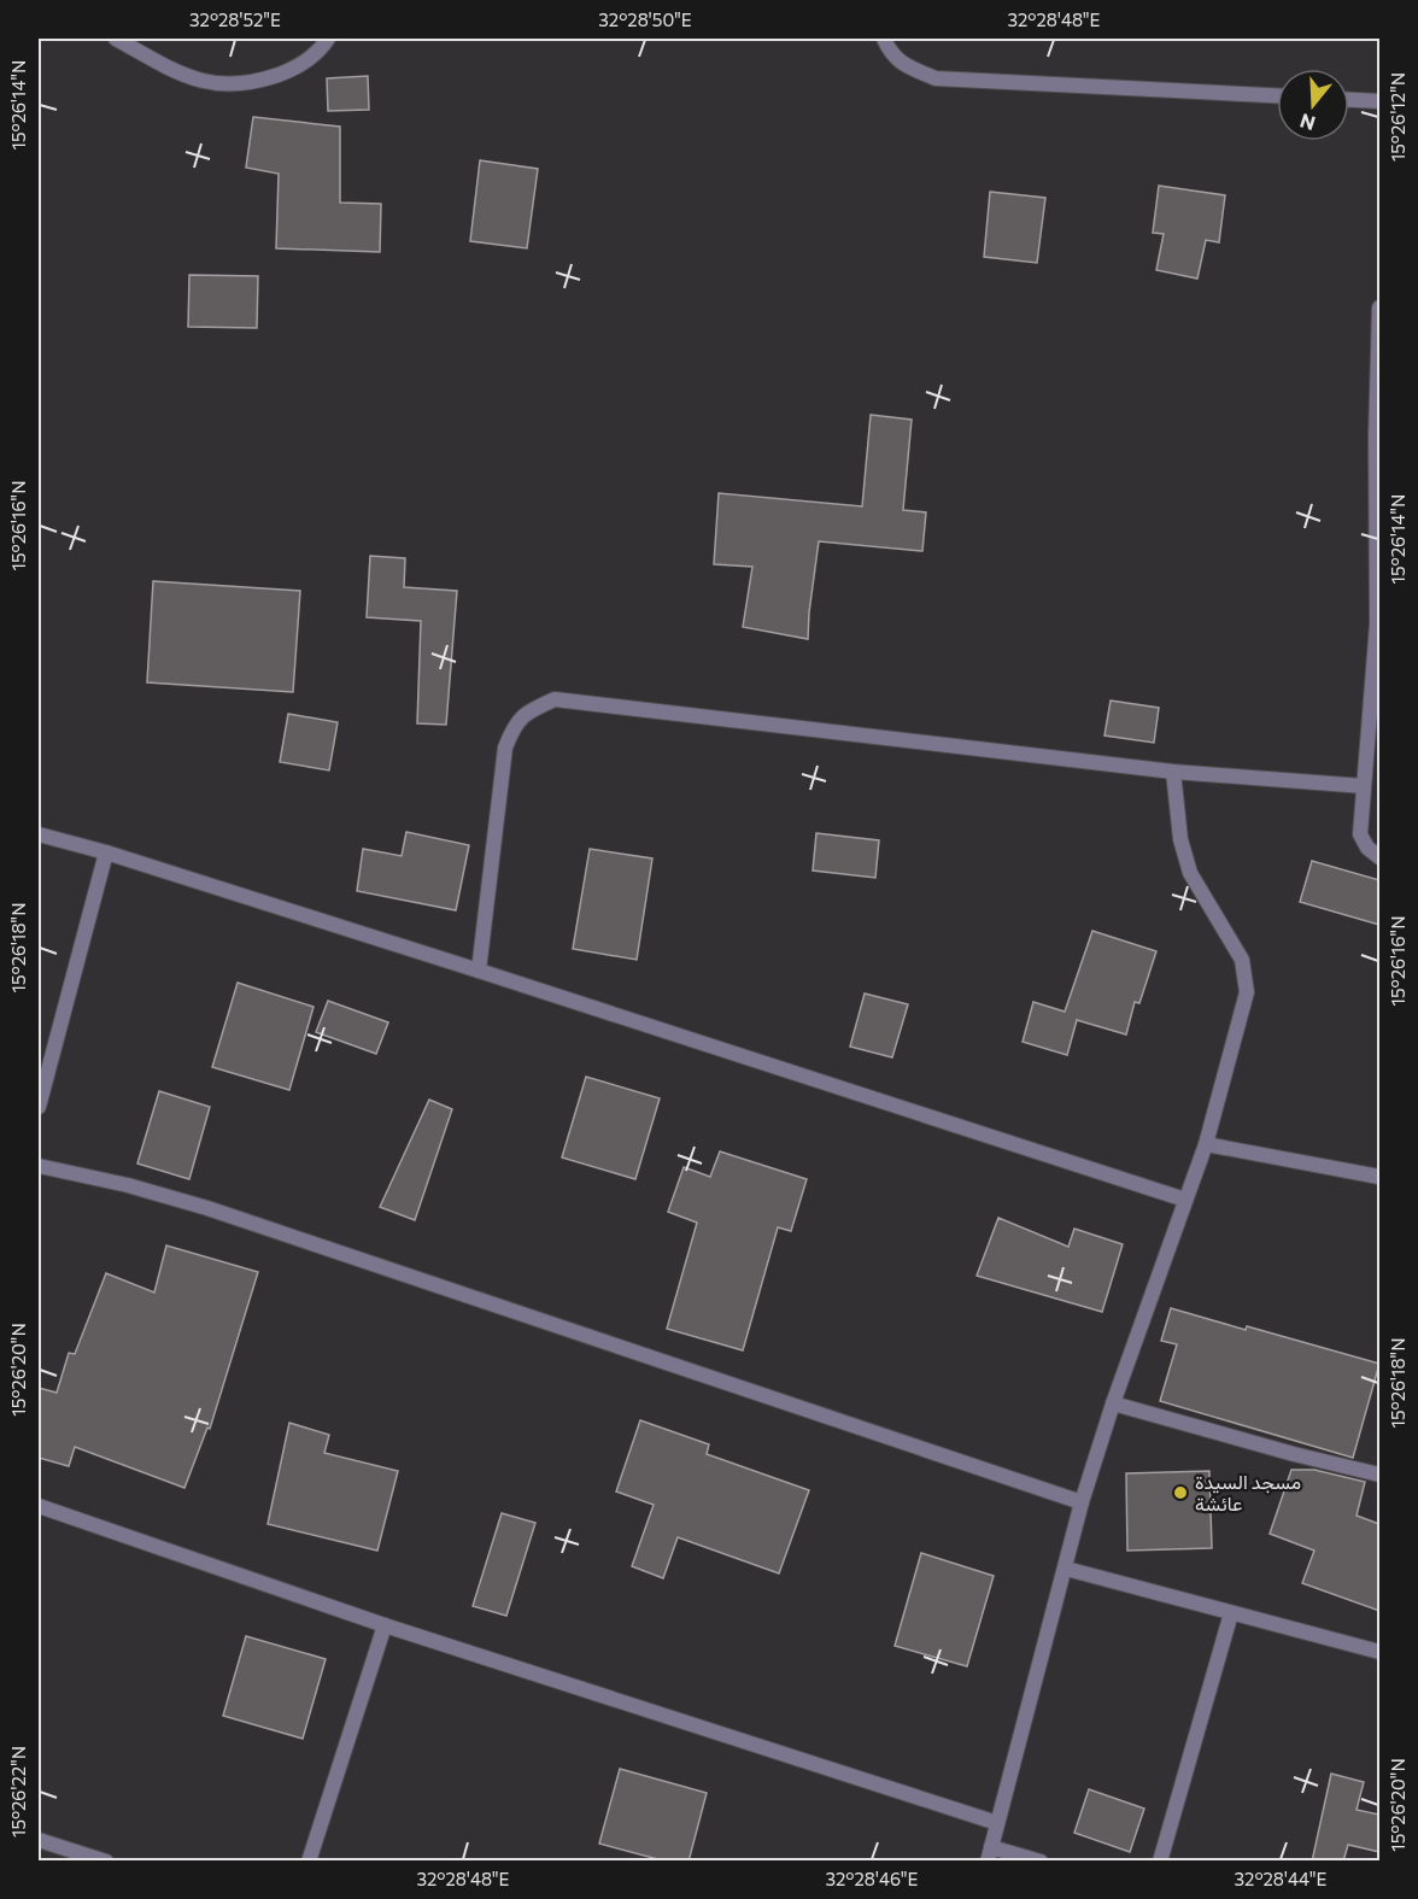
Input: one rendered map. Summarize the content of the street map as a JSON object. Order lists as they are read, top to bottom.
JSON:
{
  "places": ["مسجد السيدة عائشة"],
  "north": "bottom",
  "coordinates": [
    "32°28'52\"E",
    "32°28'50\"E",
    "32°28'48\"E",
    "15°26'14\"N",
    "15°26'12\"N",
    "15°26'16\"N",
    "15°26'18\"N",
    "15°26'20\"N",
    "15°26'22\"N",
    "32°28'46\"E",
    "32°28'44\"E"
  ]
}
